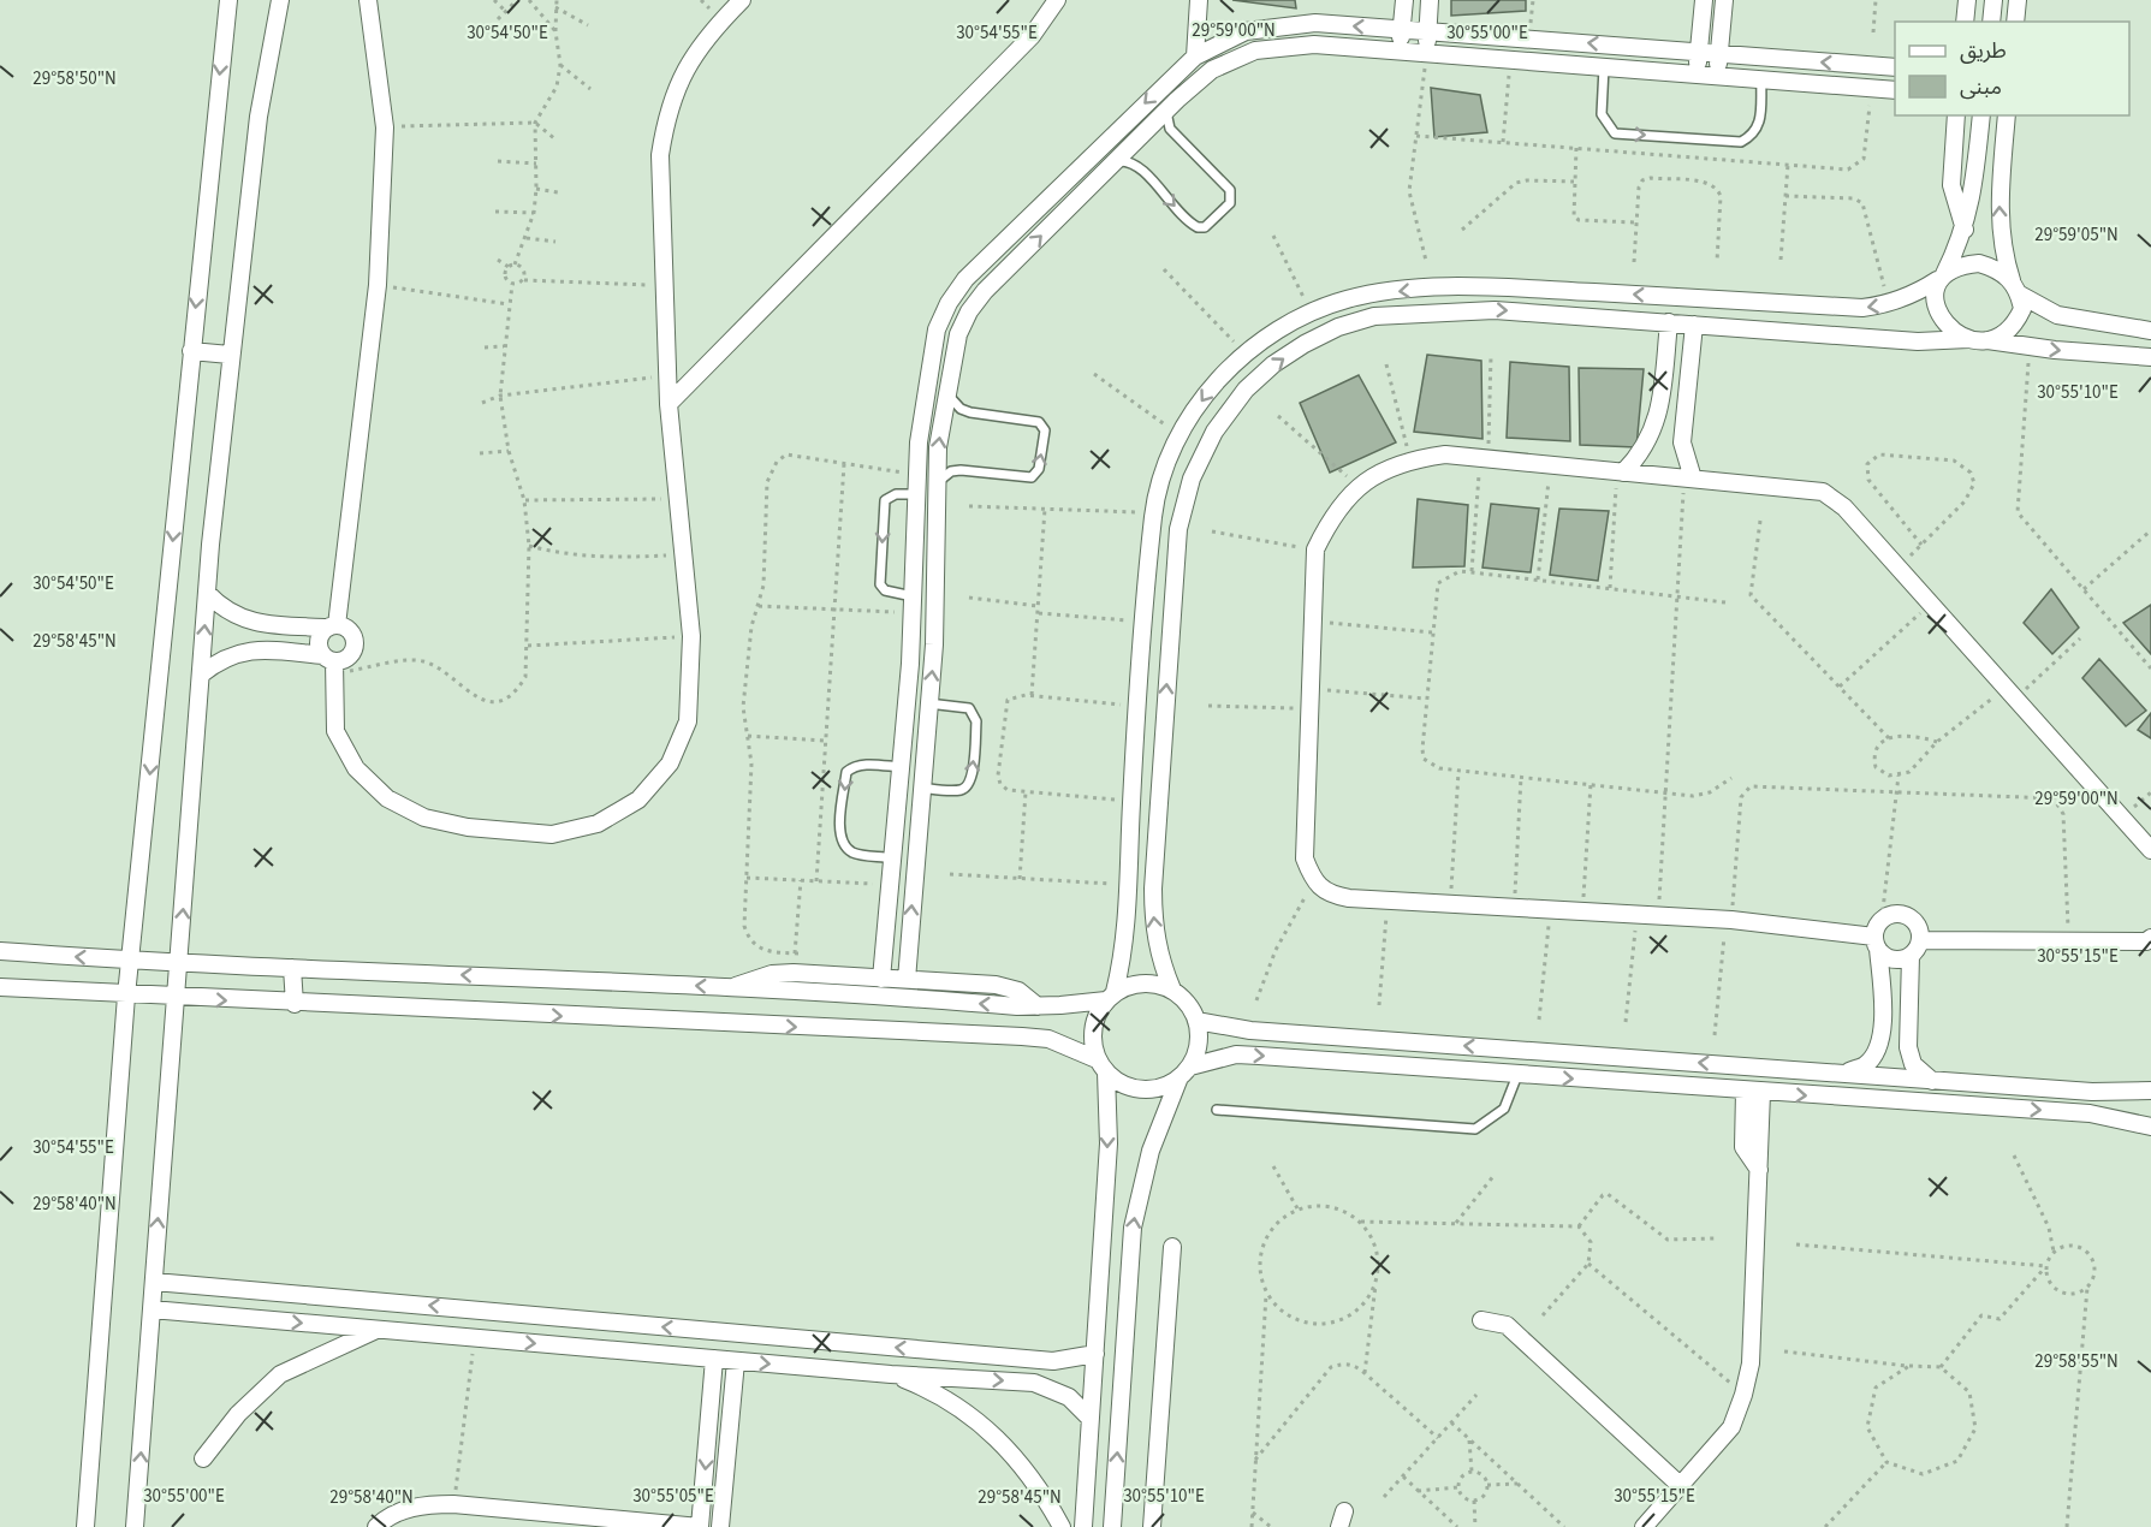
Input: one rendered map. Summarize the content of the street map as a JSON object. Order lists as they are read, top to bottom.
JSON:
{
  "legend": ["طريق", "مبنى"],
  "coordinates": [
    "29°59'00\"N",
    "30°54'50\"E",
    "30°54'55\"E",
    "30°55'00\"E",
    "29°58'50\"N",
    "29°59'05\"N",
    "30°55'10\"E",
    "29°58'45\"N",
    "30°55'15\"E",
    "29°58'40\"N",
    "29°58'55\"N",
    "30°55'05\"E"
  ]
}
